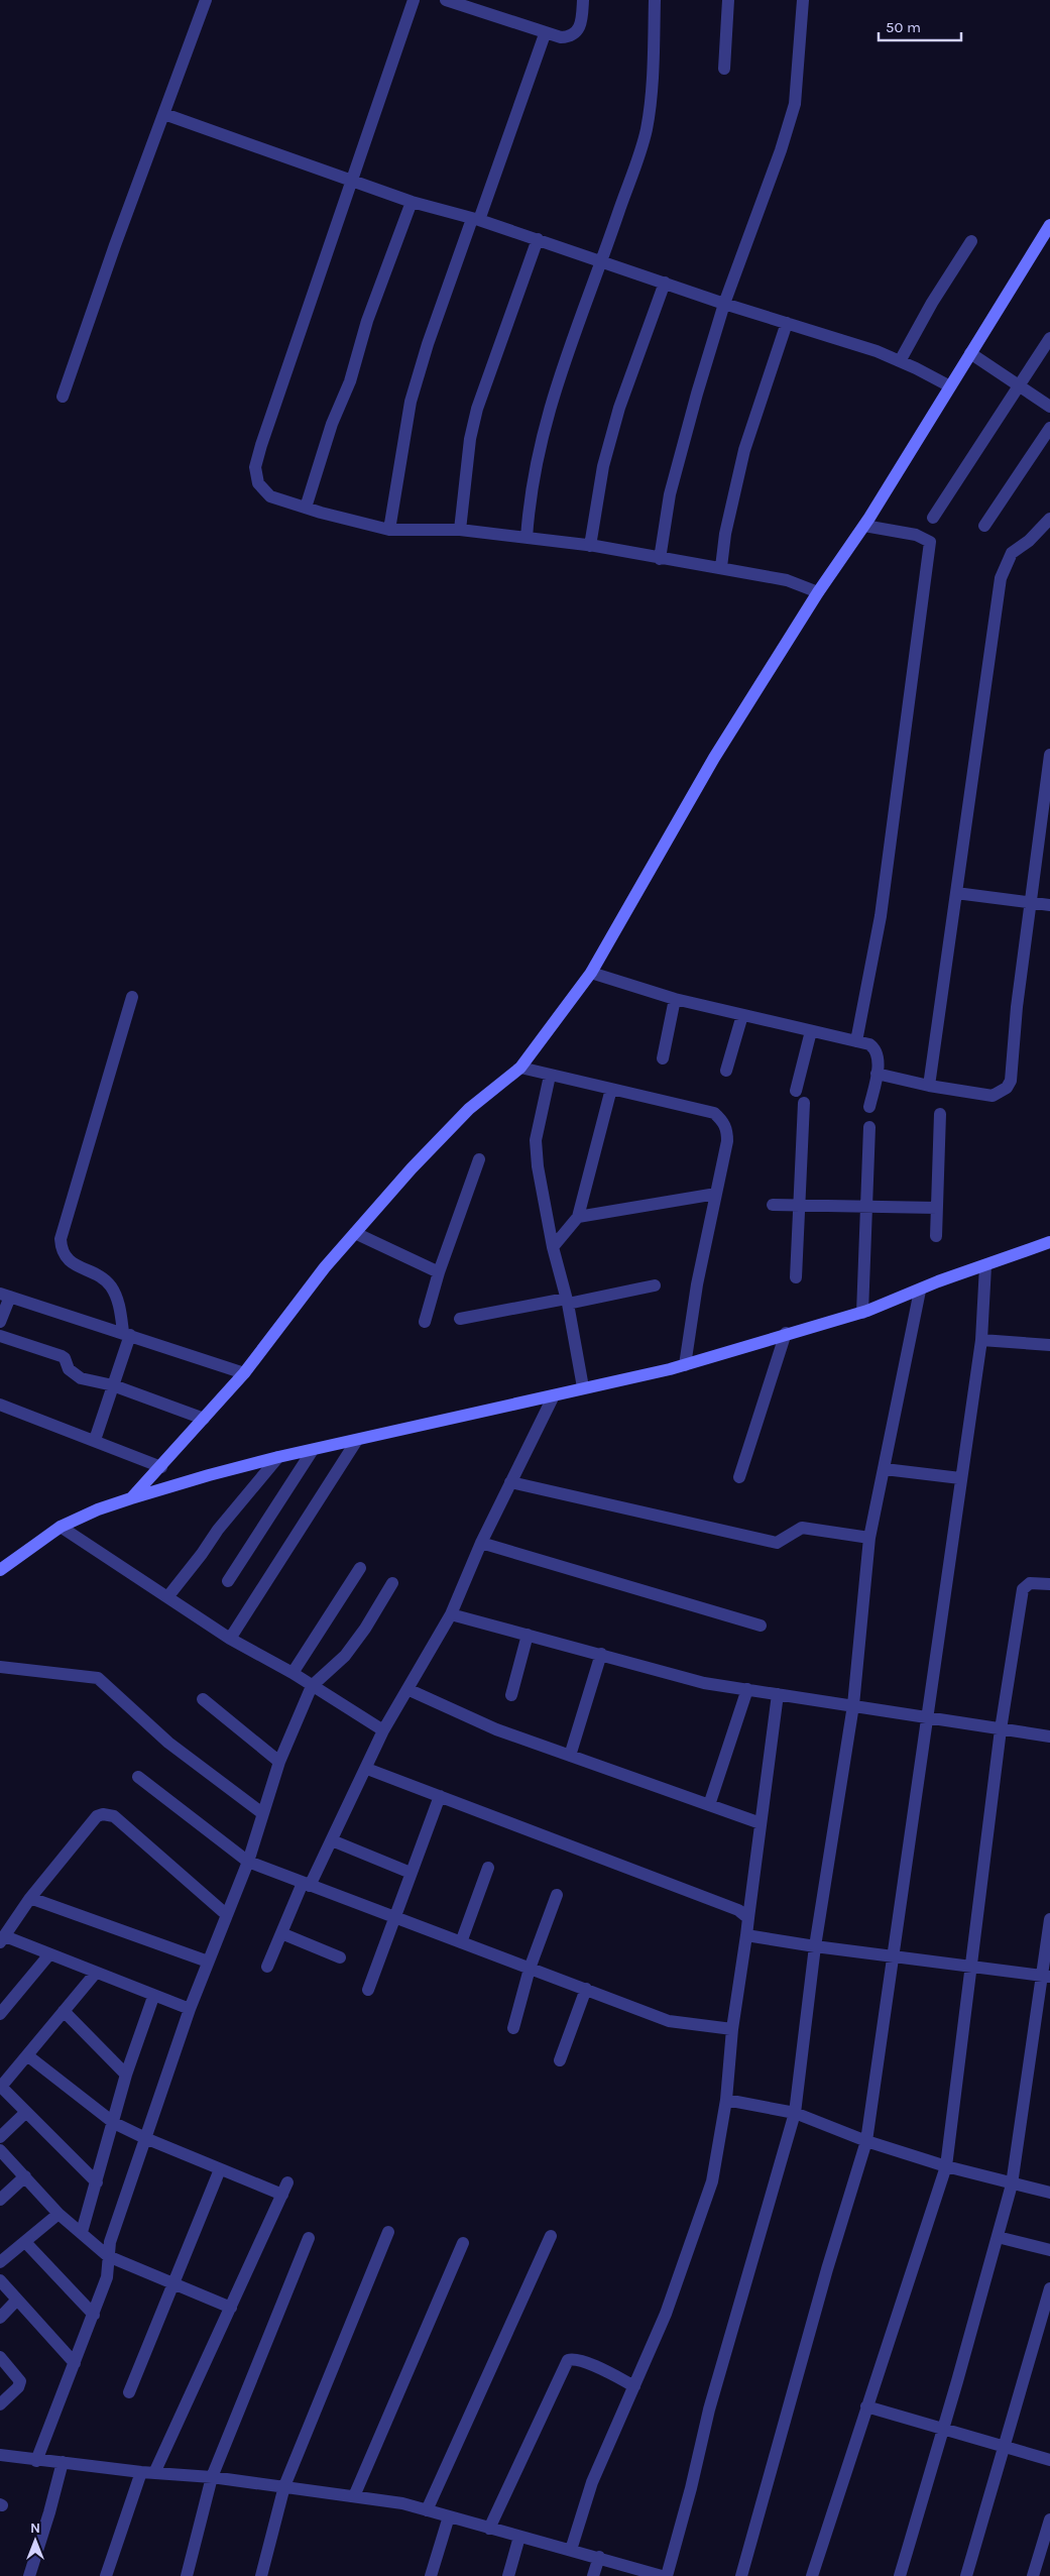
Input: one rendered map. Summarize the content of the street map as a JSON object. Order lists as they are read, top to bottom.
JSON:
{
  "scale_bar": "50 m",
  "north": "top"
}
